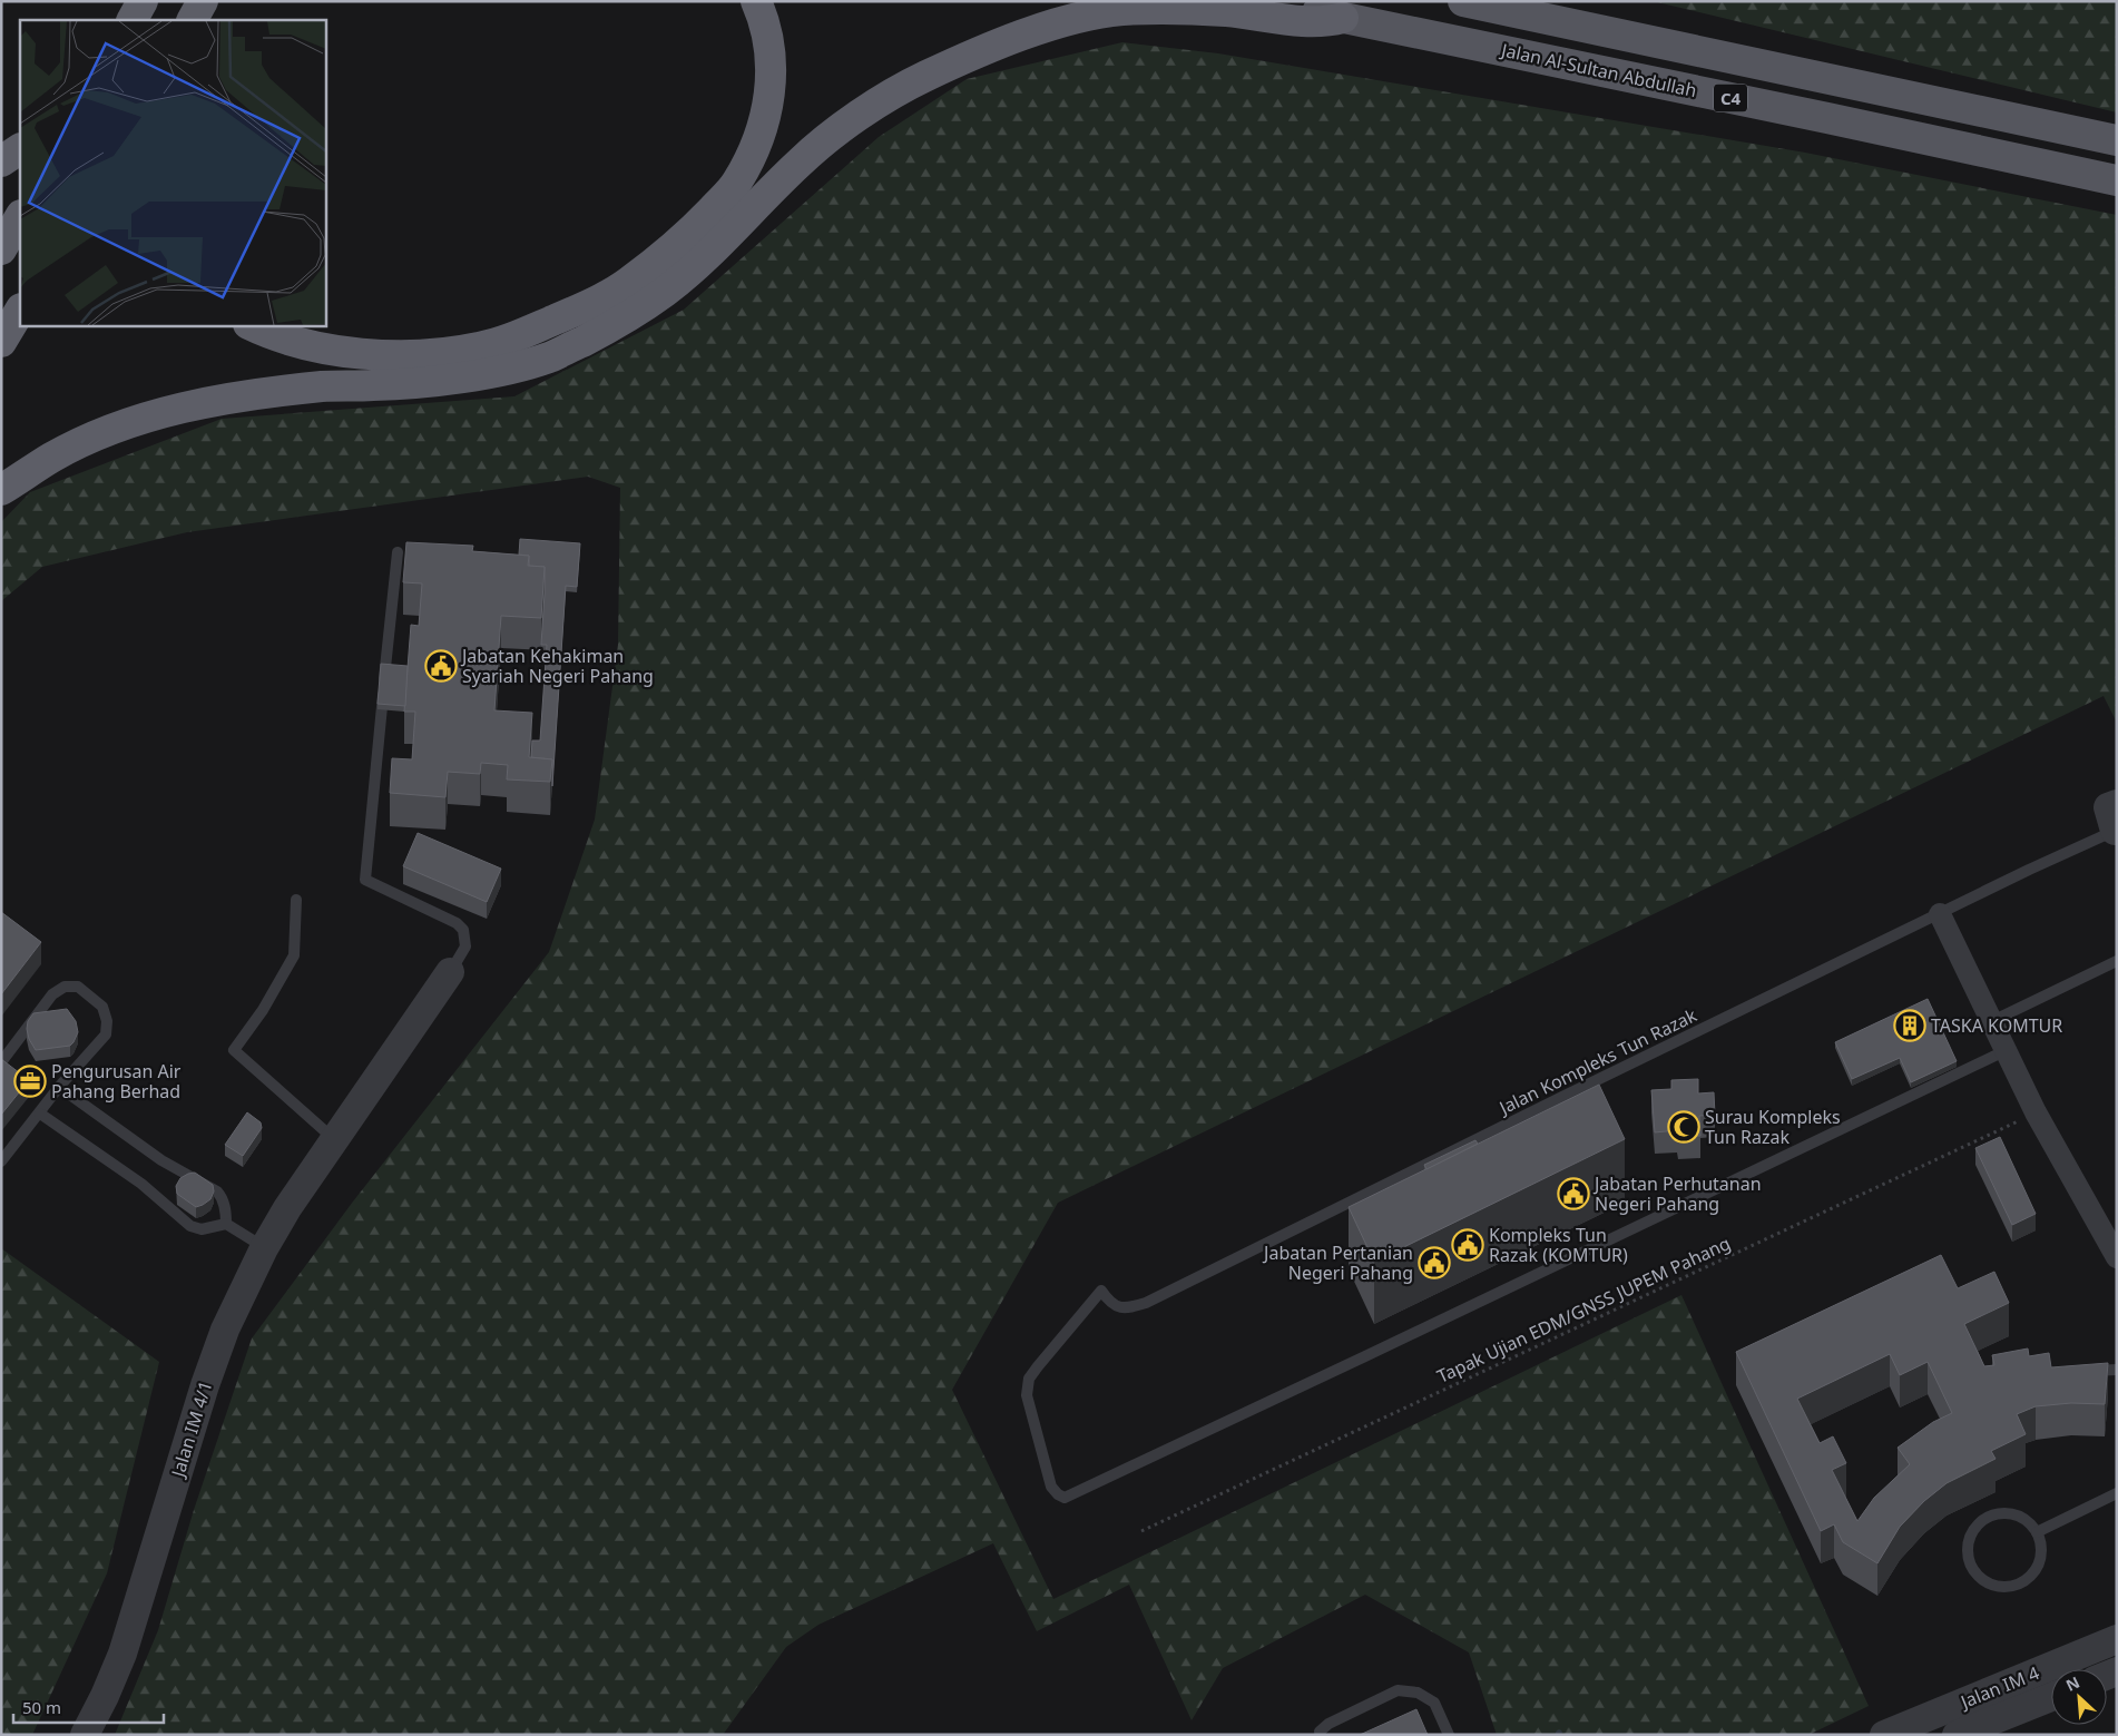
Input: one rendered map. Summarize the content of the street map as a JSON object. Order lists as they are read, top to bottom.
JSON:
{
  "streets": {
    "main road": ["Jalan Al-Sultan Abdullah", "C4"],
    "street": ["Jalan IM 4/1", "Jalan IM 4"],
    "lane": ["Jalan Kompleks Tun Razak"],
    "path": ["Tapak Ujian EDM/GNSS JUPEM Pahang"]
  },
  "places": {
    "public building": [
      "Jabatan Kehakiman Syariah Negeri Pahang",
      "Jabatan Perhutanan Negeri Pahang",
      "Kompleks Tun Razak (KOMTUR)",
      "Jabatan Pertanian Negeri Pahang"
    ],
    "building": ["TASKA KOMTUR"],
    "office": ["Pengurusan Air Pahang Berhad"],
    "mosque": ["Surau Kompleks Tun Razak"]
  },
  "scale_bar": "50 m",
  "north": "top left"
}
